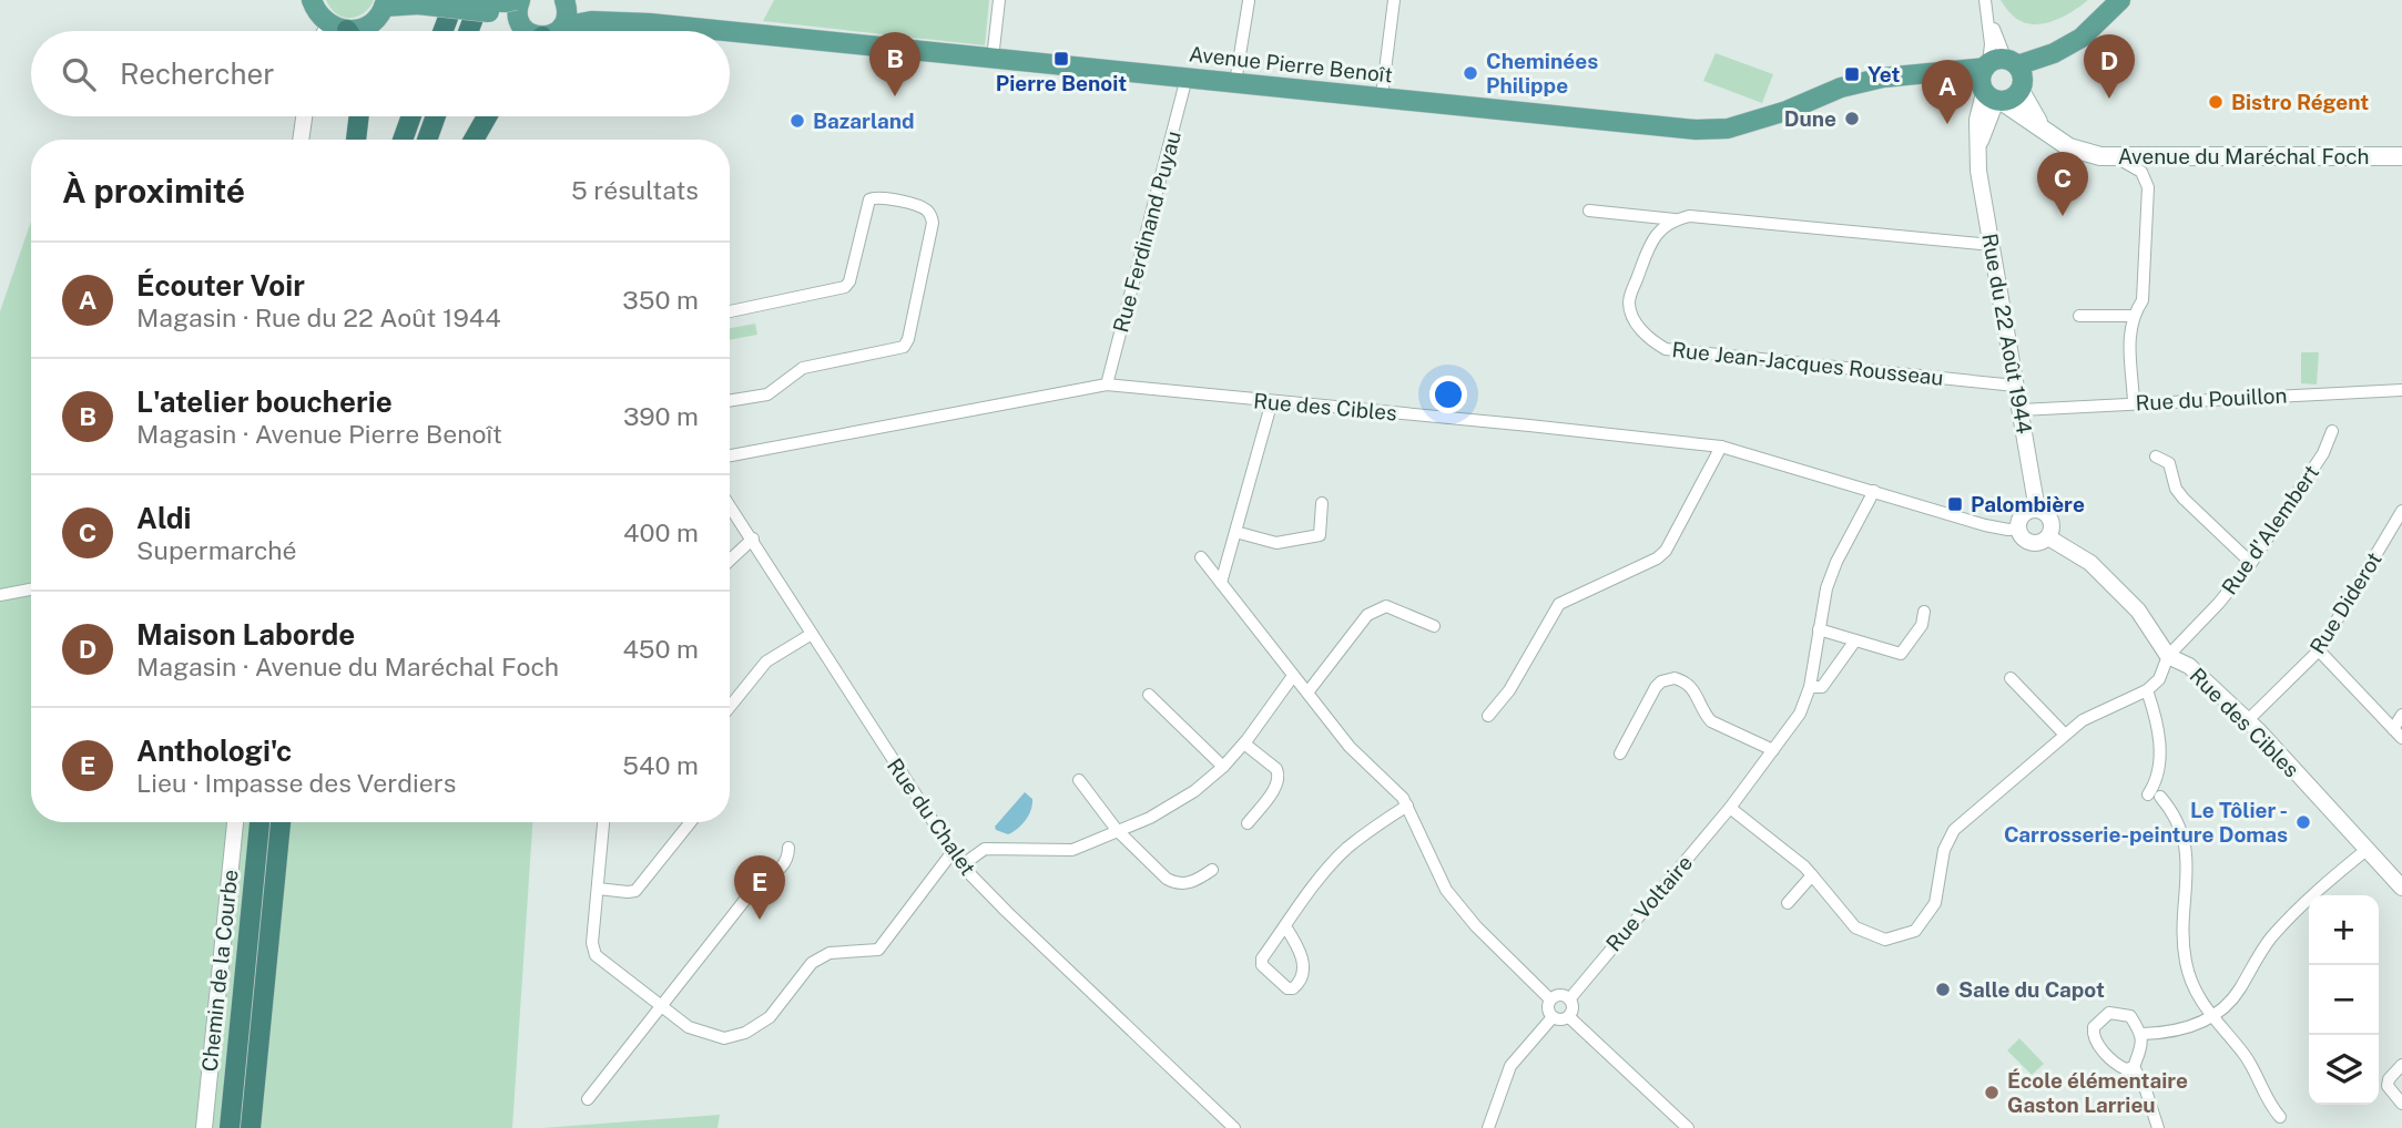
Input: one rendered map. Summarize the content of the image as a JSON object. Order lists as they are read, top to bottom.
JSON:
{
  "streets": {
    "main road": ["Avenue Pierre Benoît", "Avenue du Maréchal Foch"],
    "street": [
      "Rue Ferdinand Puyau",
      "Rue du 22 Août 1944",
      "Rue Jean-Jacques Rousseau",
      "Rue du Pouillon",
      "Rue des Cibles",
      "Rue d'Alembert",
      "Rue Diderot",
      "Rue du Chalet",
      "Rue Voltaire",
      "Chemin de la Courbe"
    ]
  },
  "crossings": [
    ["Avenue Pierre Benoît", "Avenue du Maréchal Foch"],
    ["Avenue Pierre Benoît", "Rue Ferdinand Puyau"],
    ["Avenue Pierre Benoît", "Rue du 22 Août 1944"],
    ["Avenue du Maréchal Foch", "Rue du 22 Août 1944"],
    ["Rue Ferdinand Puyau", "Rue des Cibles"],
    ["Rue du 22 Août 1944", "Rue Jean-Jacques Rousseau"],
    ["Rue du 22 Août 1944", "Rue du Pouillon"],
    ["Rue du 22 Août 1944", "Rue des Cibles"],
    ["Rue des Cibles", "Rue d'Alembert"],
    ["Rue des Cibles", "Rue Diderot"],
    ["Rue des Cibles", "Rue Voltaire"]
  ],
  "places": {
    "transit": ["Pierre Benoit", "Yet", "Palombière"],
    "other": [
      "Cheminées Philippe",
      "Bistro Régent",
      "Dune",
      "Bazarland",
      "Le Tôlier - Carrosserie-peinture Domas",
      "Salle du Capot",
      "École élémentaire Gaston Larrieu"
    ]
  },
  "page": {
    "search": "Rechercher",
    "pins": [
      "B",
      "D",
      "A",
      "C",
      "E"
    ],
    "heading": ["À proximité", "5 résultats"],
    "list": [
      {
        "mark": "A",
        "name": "Écouter Voir",
        "note": "Magasin · Rue du 22 Août 1944",
        "value": "350 m"
      },
      {
        "mark": "B",
        "name": "L'atelier boucherie",
        "note": "Magasin · Avenue Pierre Benoît",
        "value": "390 m"
      },
      {
        "mark": "C",
        "name": "Aldi",
        "note": "Supermarché",
        "value": "400 m"
      },
      {
        "mark": "D",
        "name": "Maison Laborde",
        "note": "Magasin · Avenue du Maréchal Foch",
        "value": "450 m"
      },
      {
        "mark": "E",
        "name": "Anthologi'c",
        "note": "Lieu · Impasse des Verdiers",
        "value": "540 m"
      }
    ],
    "map_buttons": ["+", "−"]
  }
}
